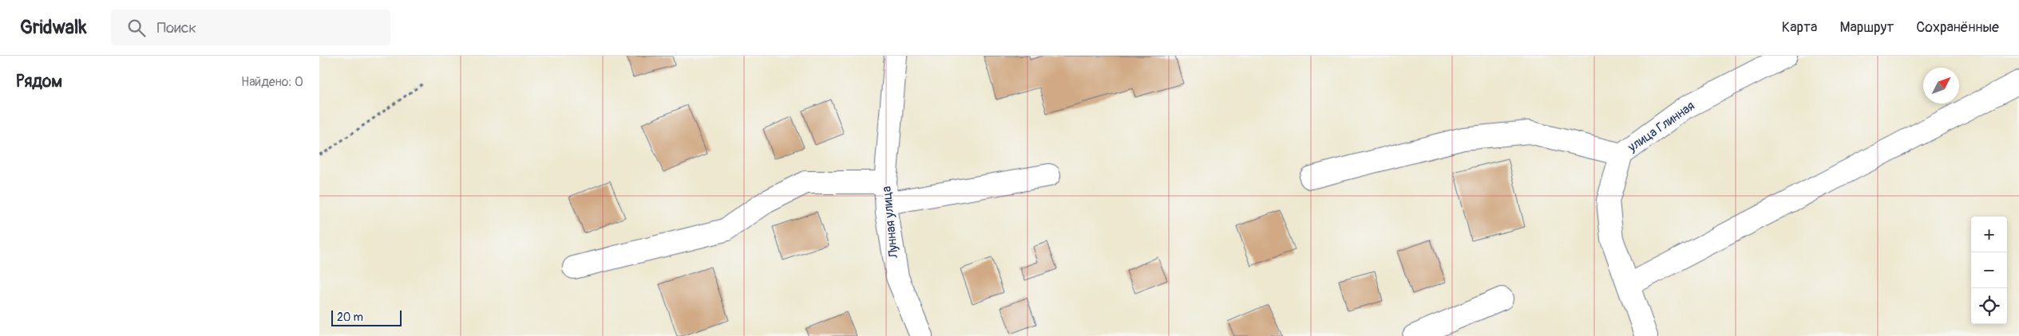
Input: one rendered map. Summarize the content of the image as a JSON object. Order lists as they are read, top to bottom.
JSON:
{
  "streets": {
    "street": ["улица Глинная", "Лунная улица"]
  },
  "scale_bar": "20 m",
  "north": "top right",
  "page": {
    "header": "Gridwalk",
    "search": "Поиск",
    "nav": ["Карта", "Маршрут", "Сохранённые"],
    "heading": ["Рядом", "Найдено: 0"],
    "map_buttons": ["+", "−"],
    "scale": "20 m"
  }
}
